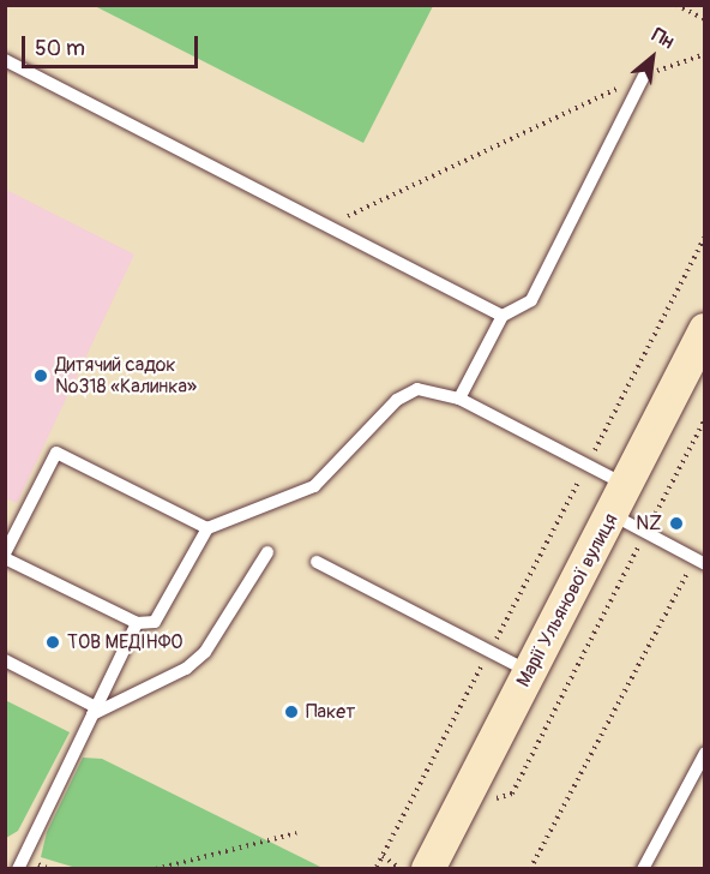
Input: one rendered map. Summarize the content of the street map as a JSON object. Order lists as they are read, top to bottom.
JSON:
{
  "streets": {
    "street": ["Марії Ульянової вулиця"]
  },
  "places": [
    "Дитячий садок №318 «Калинка»",
    "NZ",
    "ТОВ МЕДІНФО",
    "Пакет"
  ],
  "scale_bar": "50 m",
  "north": "top right"
}
